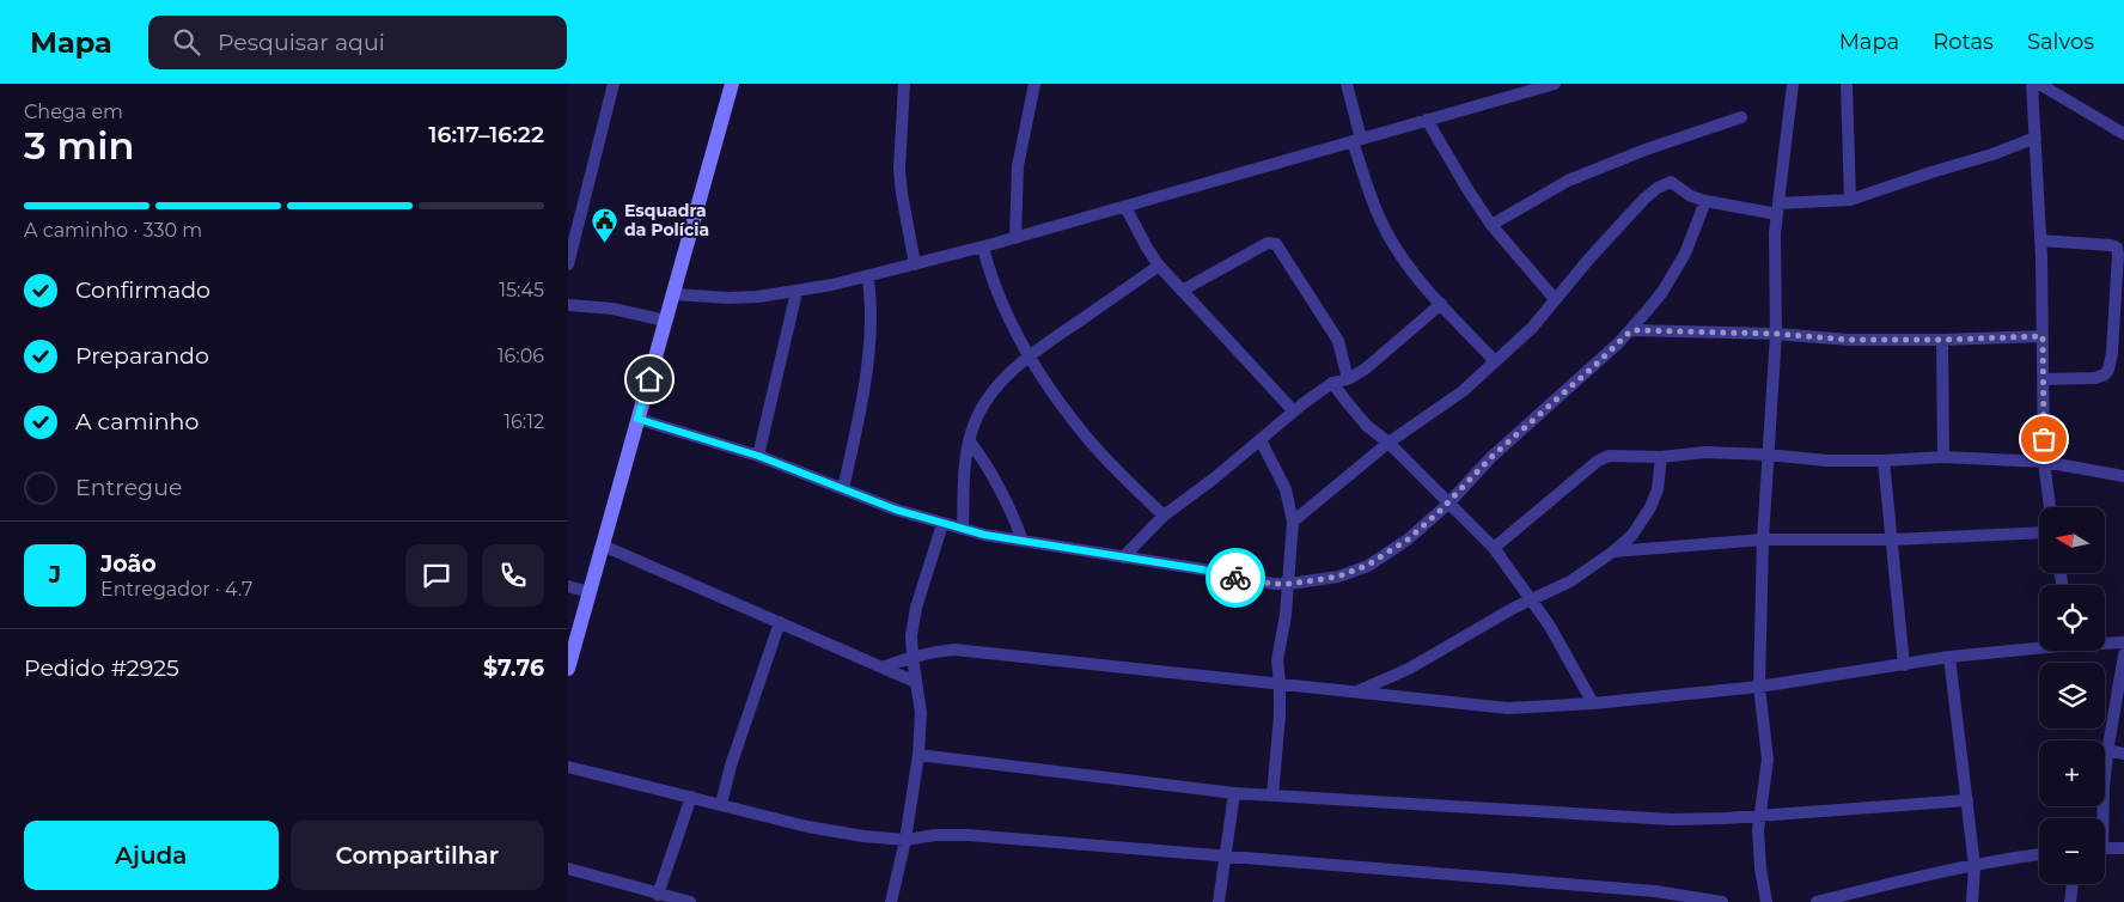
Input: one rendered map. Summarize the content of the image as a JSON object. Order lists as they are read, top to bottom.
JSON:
{
  "places": {
    "public building": ["Esquadra da Polícia"]
  },
  "north": "left",
  "page": {
    "header": "Mapa",
    "search": "Pesquisar aqui",
    "nav": ["Mapa", "Rotas", "Salvos"],
    "heading": ["3 min", "Chega em", "16:17–16:22"],
    "panel": [
      "João",
      "Entregador · 4.7",
      "Pedido #2925",
      "$7.76"
    ],
    "bar": "A caminho · 330 m",
    "list": [
      ["Confirmado", "15:45"],
      ["Preparando", "16:06"],
      ["A caminho", "16:12"],
      "Entregue"
    ],
    "map_buttons": ["+", "−"],
    "round": "J",
    "buttons": ["Ajuda", "Compartilhar"]
  }
}
